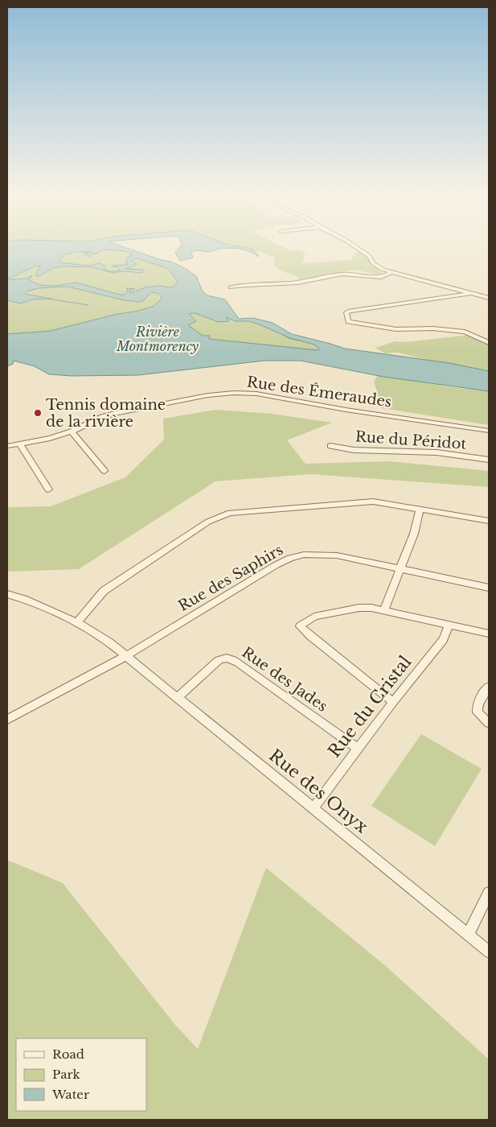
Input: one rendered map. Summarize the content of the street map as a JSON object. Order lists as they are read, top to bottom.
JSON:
{
  "streets": {
    "street": [
      "Rue des Émeraudes",
      "Rue du Péridot",
      "Rue des Saphirs",
      "Rue des Jades",
      "Rue du Cristal",
      "Rue des Onyx"
    ]
  },
  "crossings": [
    ["Rue des Saphirs", "Rue des Onyx"],
    ["Rue des Jades", "Rue du Cristal"],
    ["Rue des Jades", "Rue des Onyx"],
    ["Rue du Cristal", "Rue des Onyx"]
  ],
  "water": ["Rivière Montmorency"],
  "places": ["Tennis domaine de la rivière"],
  "legend": ["Road", "Park", "Water"]
}
